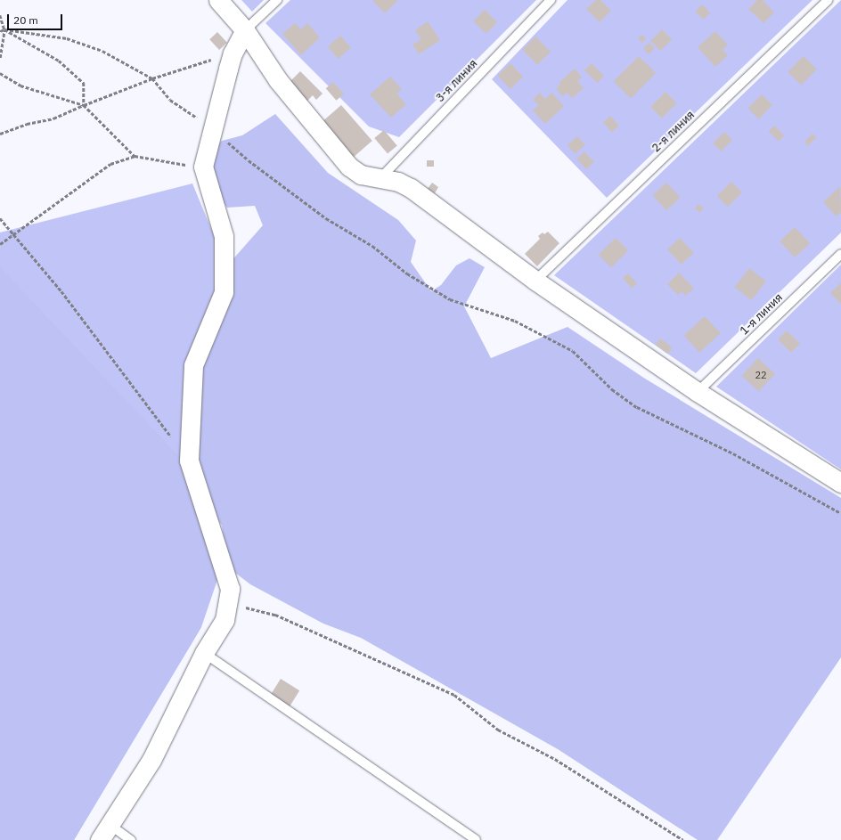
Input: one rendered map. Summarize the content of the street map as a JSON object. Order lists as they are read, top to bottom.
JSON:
{
  "streets": {
    "lane": ["3-я линия", "2-я линия", "1-я линия"]
  },
  "house_numbers": ["22"],
  "scale_bar": "20 m"
}
